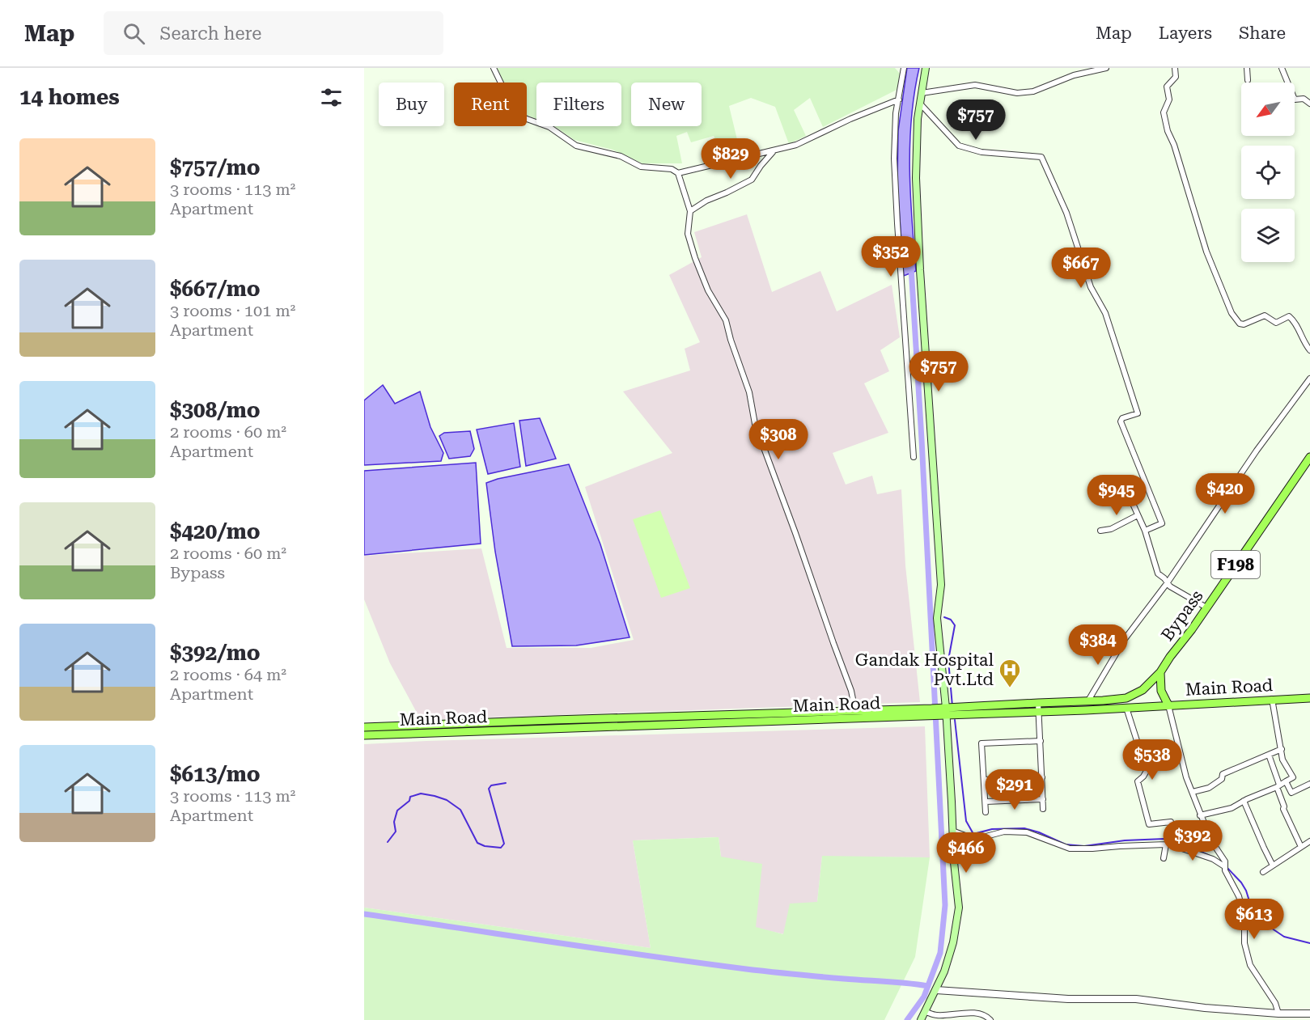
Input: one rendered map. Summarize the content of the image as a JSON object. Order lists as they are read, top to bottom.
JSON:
{
  "streets": {
    "main road": ["F198", "Bypass", "Main Road"]
  },
  "crossings": [
    ["Bypass", "Main Road"]
  ],
  "places": {
    "hospital": ["Gandak Hospital Pvt.Ltd"]
  },
  "north": "bottom left",
  "page": {
    "header": "Map",
    "search": "Search here",
    "nav": ["Map", "Layers", "Share"],
    "heading": "14 homes",
    "chip": [
      "Buy",
      "Rent",
      "Filters",
      "New"
    ],
    "price": [
      "$757",
      "$829",
      "$352",
      "$667",
      "$757",
      "$308",
      "$420",
      "$945",
      "$384",
      "$538",
      "$291",
      "$392",
      "$466",
      "$613"
    ],
    "list": [
      {
        "name": "$757/mo",
        "note": "3 rooms · 113 m² · Apartment"
      },
      {
        "name": "$667/mo",
        "note": "3 rooms · 101 m² · Apartment"
      },
      {
        "name": "$308/mo",
        "note": "2 rooms · 60 m² · Apartment"
      },
      {
        "name": "$420/mo",
        "note": "2 rooms · 60 m² · Bypass"
      },
      {
        "name": "$392/mo",
        "note": "2 rooms · 64 m² · Apartment"
      },
      {
        "name": "$613/mo",
        "note": "3 rooms · 113 m² · Apartment"
      }
    ]
  }
}
